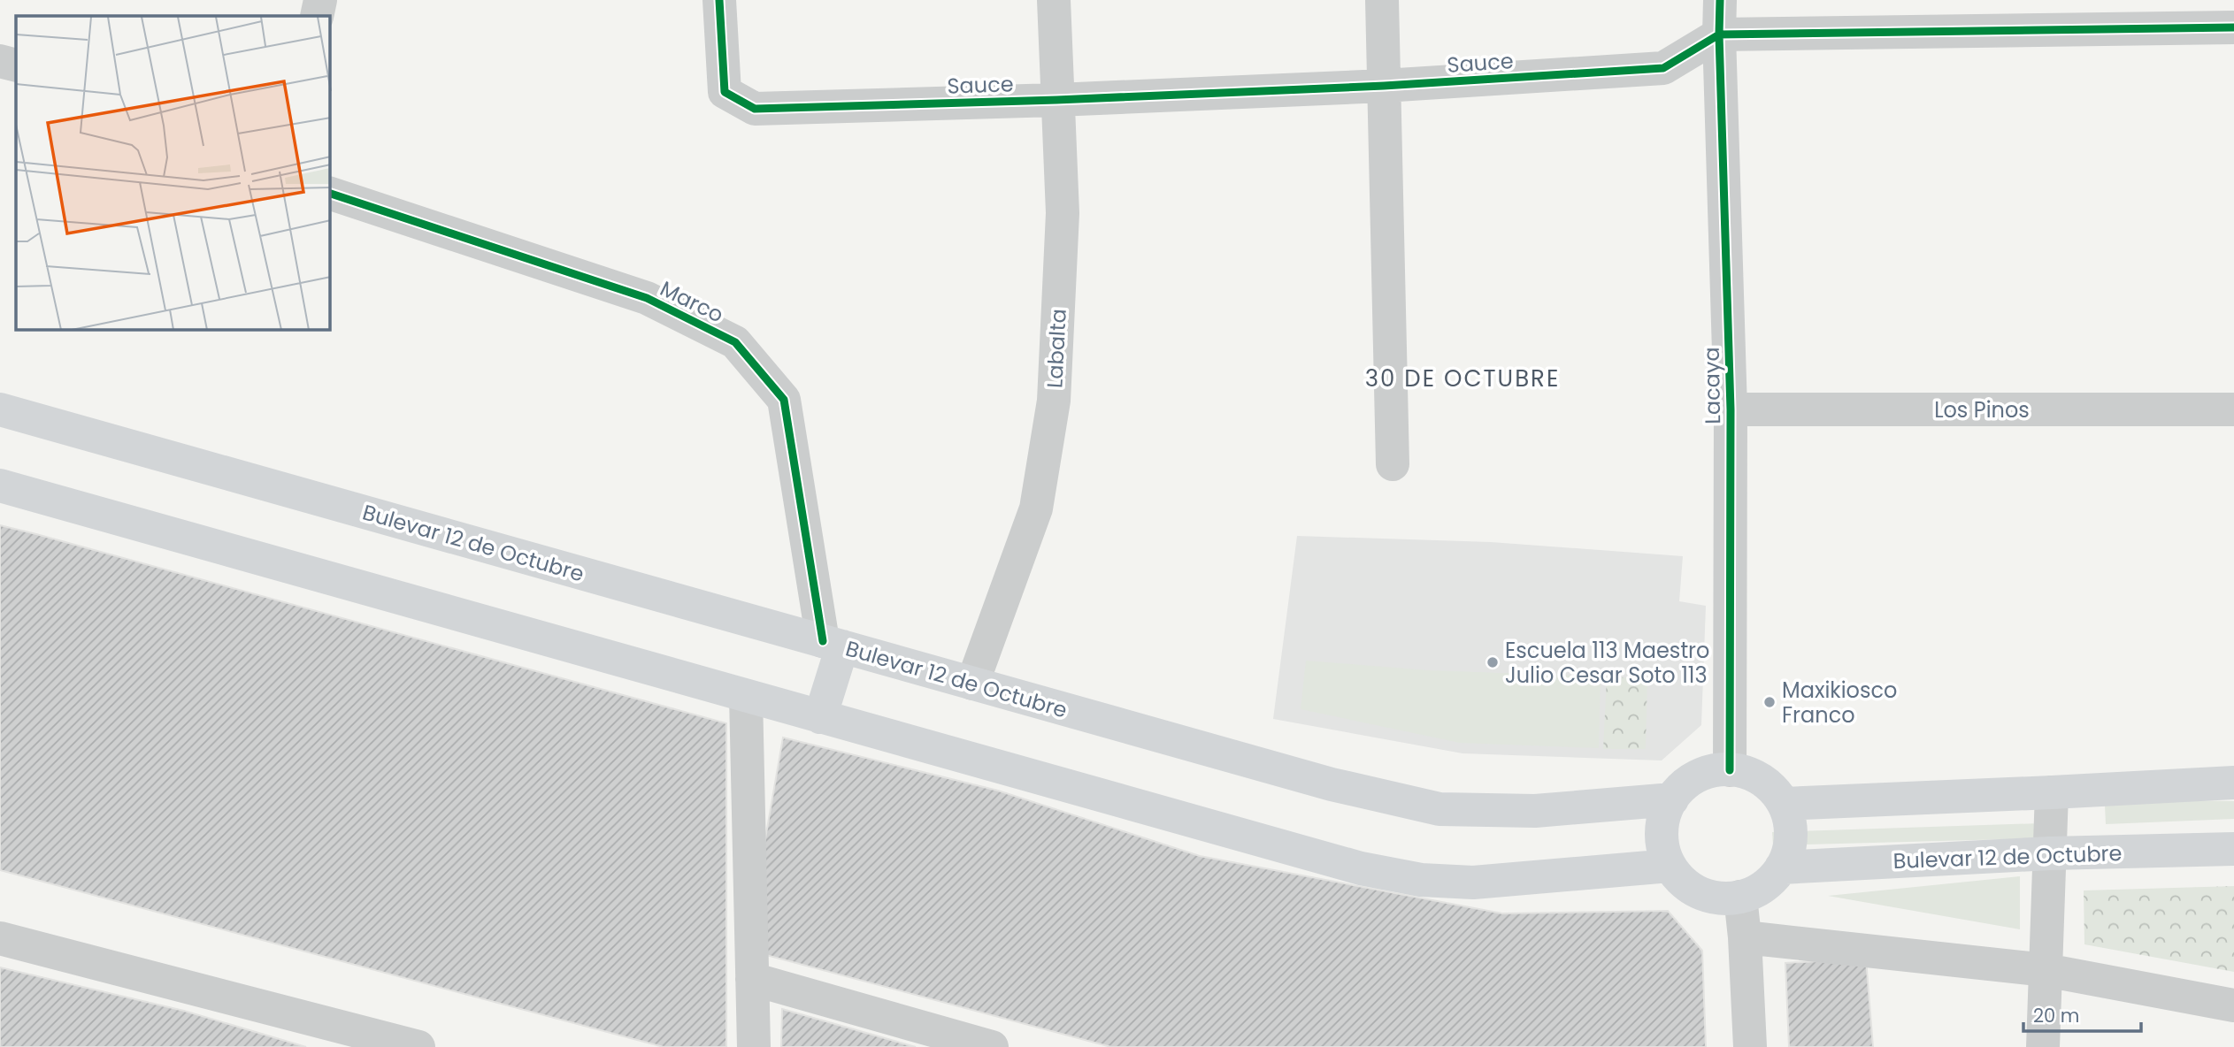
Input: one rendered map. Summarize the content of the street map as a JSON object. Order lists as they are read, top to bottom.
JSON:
{
  "streets": {
    "main road": ["Bulevar 12 de Octubre"],
    "street": [
      "Sauce",
      "Marco",
      "Labalta",
      "Lacaya",
      "Los Pinos"
    ]
  },
  "crossings": [
    ["Sauce", "Labalta"],
    ["Sauce", "Lacaya"],
    ["Marco", "Bulevar 12 de Octubre"],
    ["Labalta", "Bulevar 12 de Octubre"],
    ["Lacaya", "Los Pinos"],
    ["Lacaya", "Bulevar 12 de Octubre"]
  ],
  "districts": ["30 DE OCTUBRE"],
  "places": ["Escuela 113 Maestro Julio Cesar Soto 113", "Maxikiosco Franco"],
  "scale_bar": "20 m"
}
